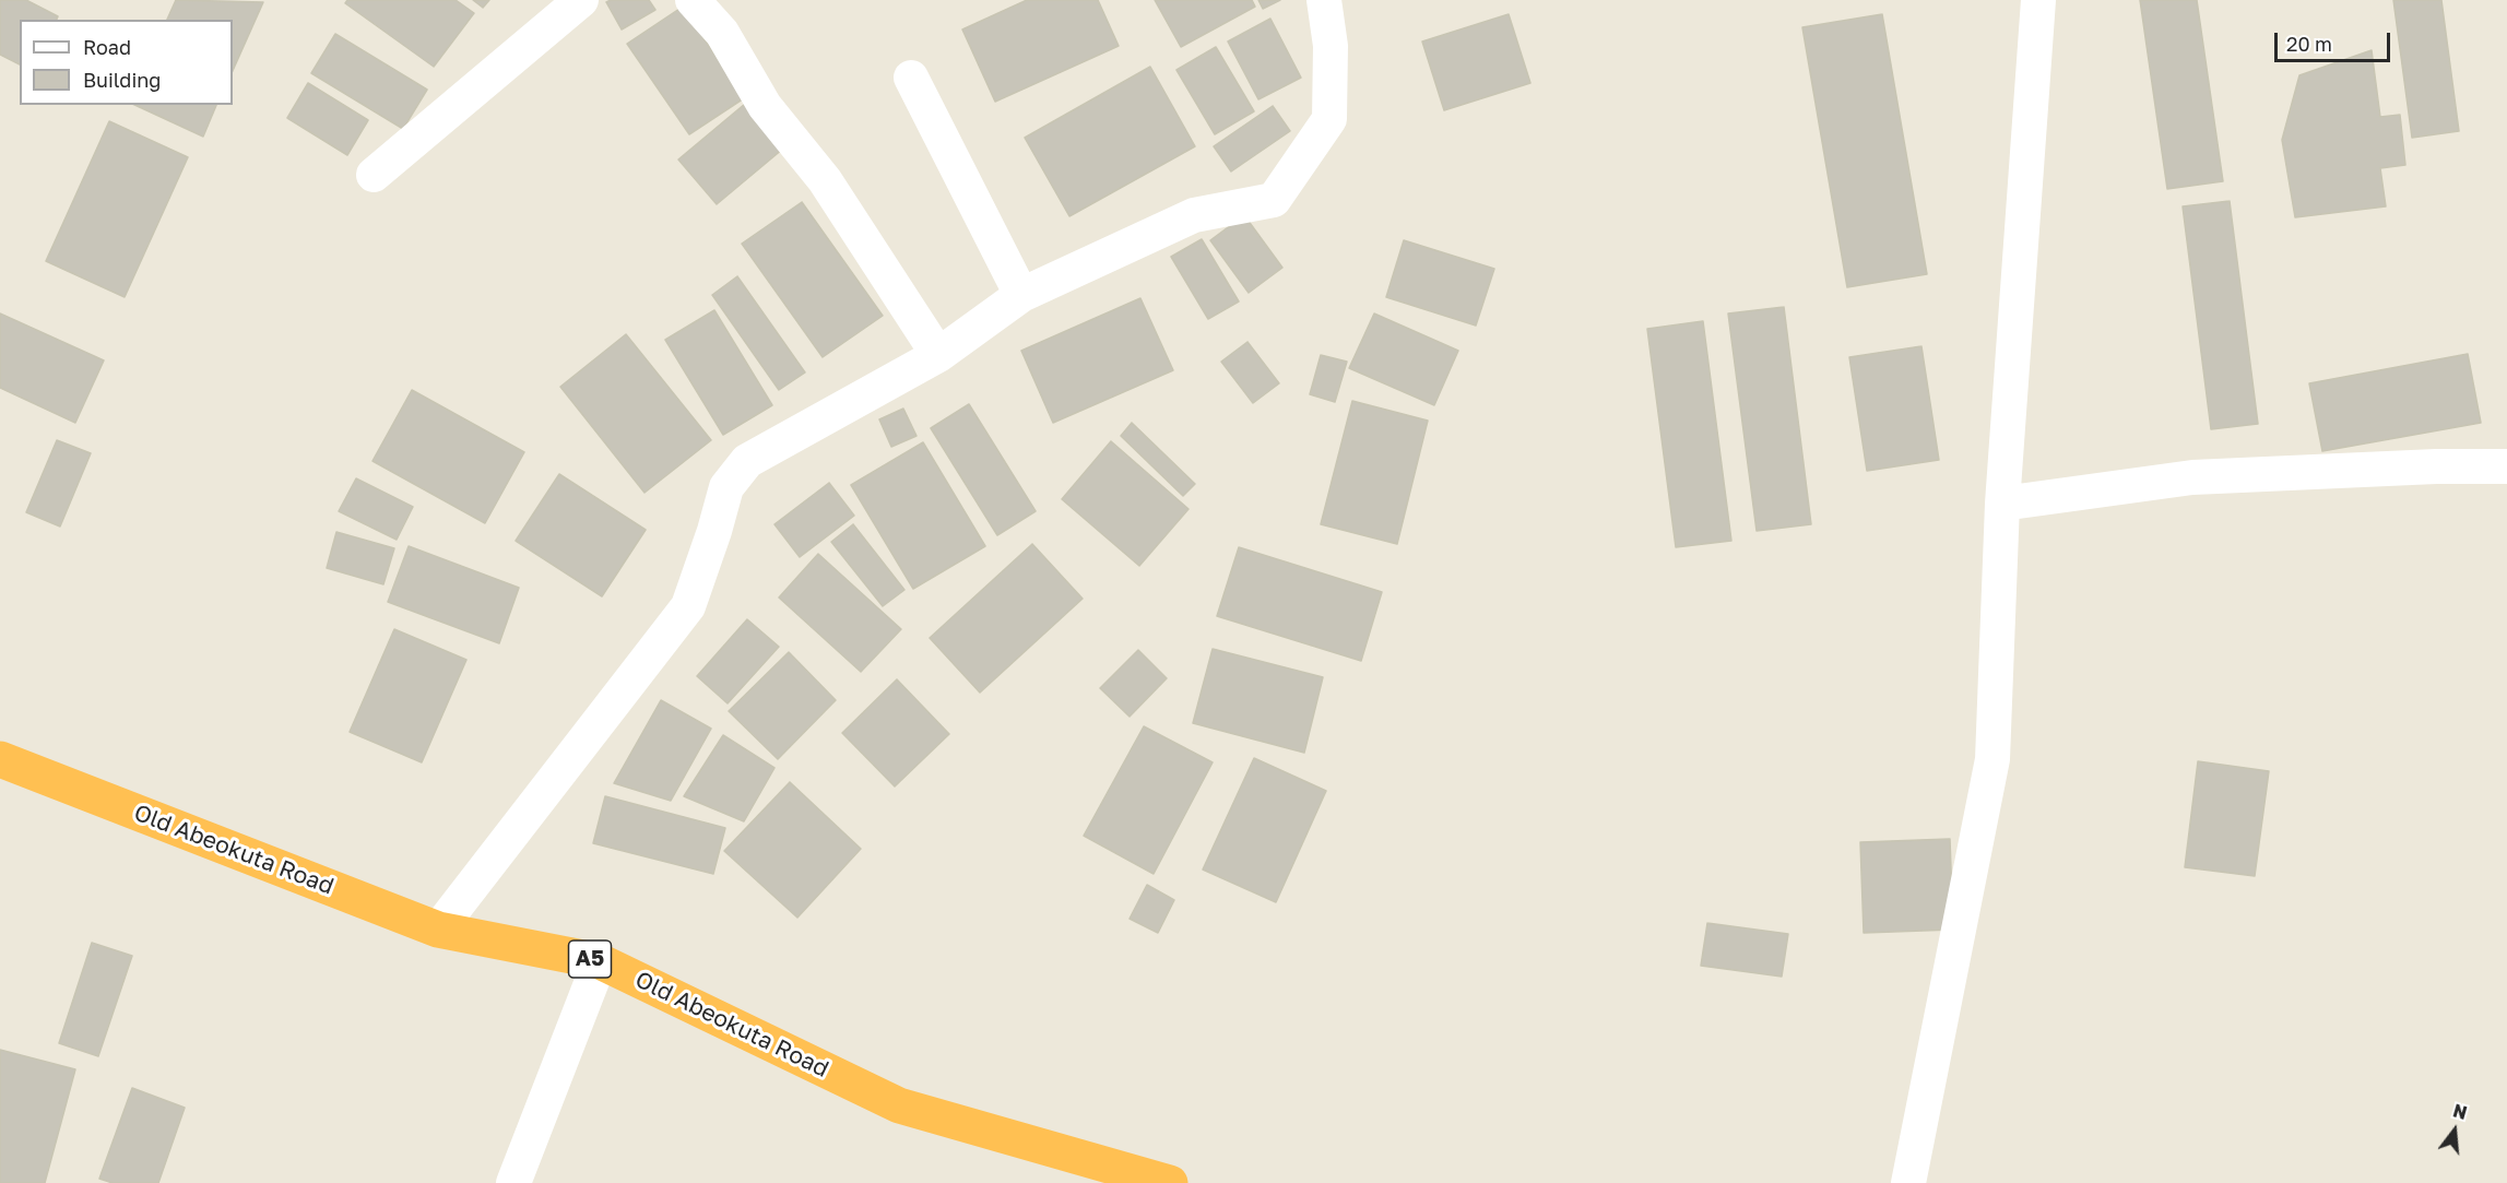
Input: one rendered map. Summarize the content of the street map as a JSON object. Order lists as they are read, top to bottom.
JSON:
{
  "streets": {
    "highway": ["Old Abeokuta Road", "A5"]
  },
  "legend": ["Road", "Building"],
  "scale_bar": "20 m",
  "north": "top"
}
